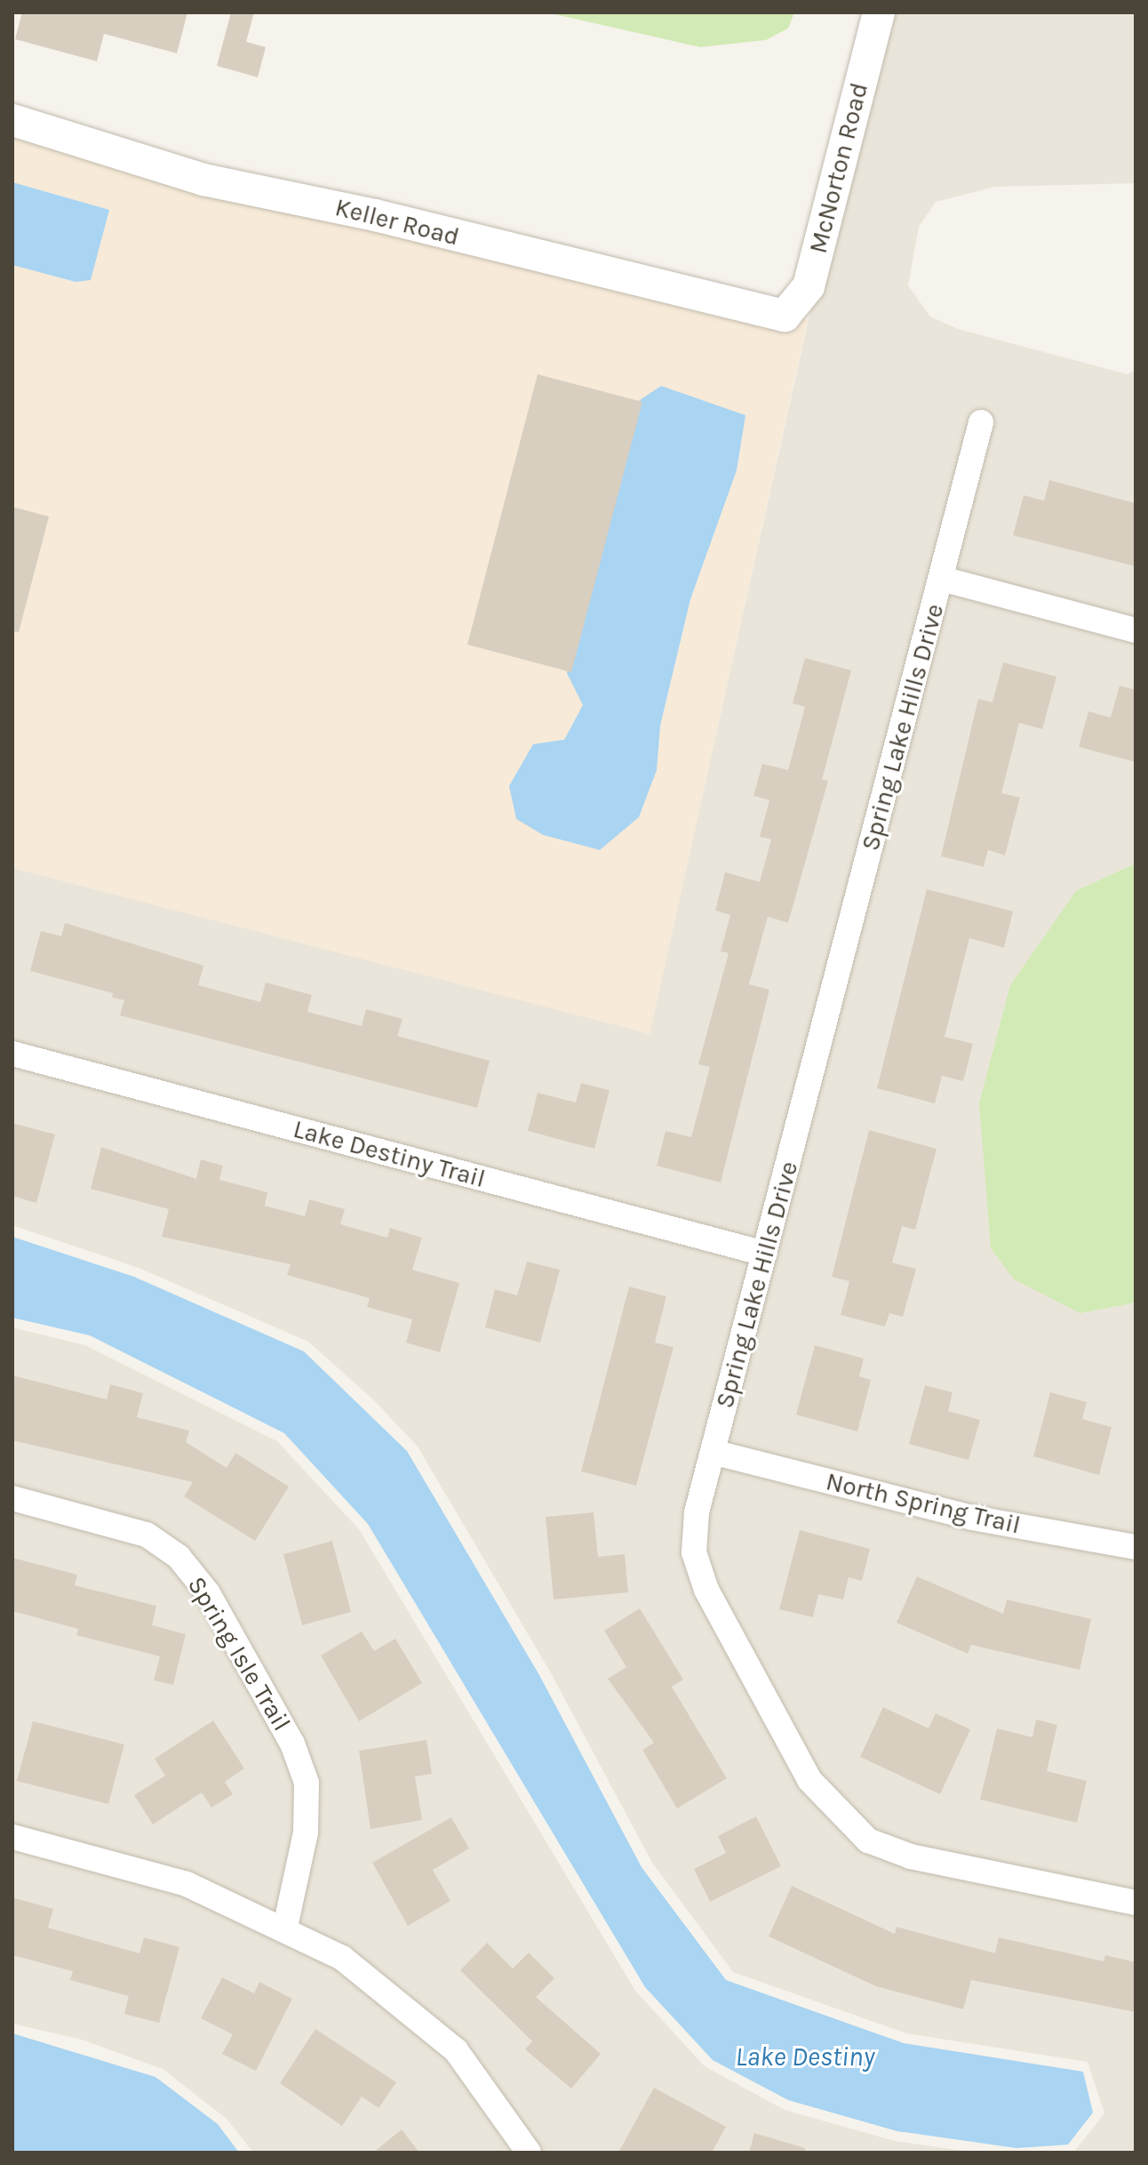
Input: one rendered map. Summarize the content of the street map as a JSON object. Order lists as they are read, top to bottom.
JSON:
{
  "streets": {
    "street": [
      "McNorton Road",
      "Keller Road",
      "Spring Lake Hills Drive",
      "Lake Destiny Trail",
      "North Spring Trail",
      "Spring Isle Trail"
    ]
  },
  "crossings": [
    ["McNorton Road", "Keller Road"],
    ["Spring Lake Hills Drive", "Lake Destiny Trail"],
    ["Spring Lake Hills Drive", "North Spring Trail"]
  ],
  "water": ["Lake Destiny"]
}
